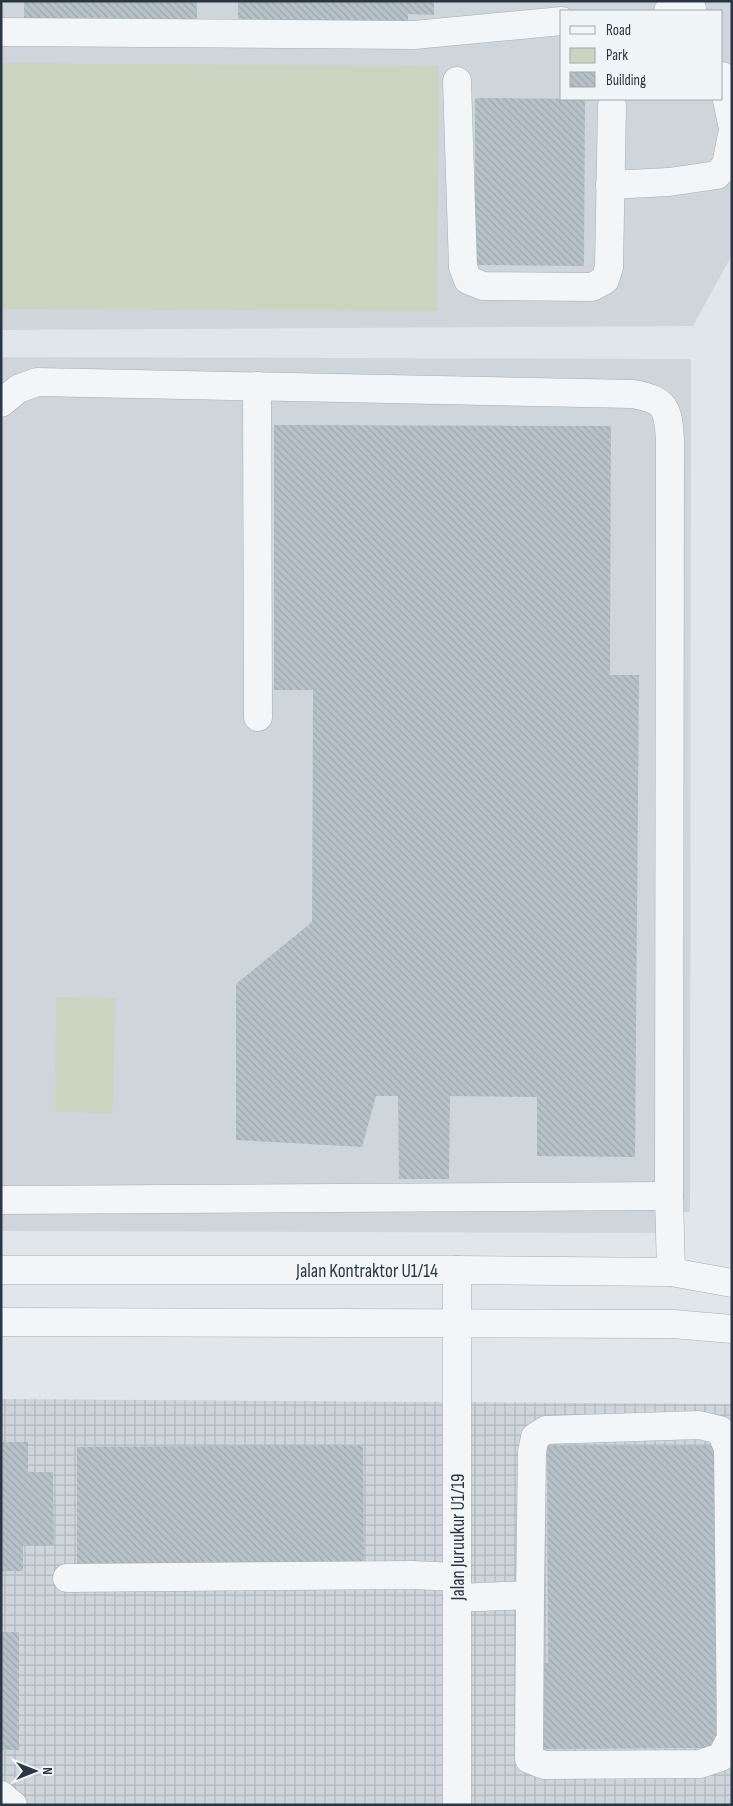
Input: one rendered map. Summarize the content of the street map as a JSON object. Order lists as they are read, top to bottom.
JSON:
{
  "streets": {
    "street": ["Jalan Kontraktor U1/14", "Jalan Juruukur U1/19"]
  },
  "crossings": [
    ["Jalan Kontraktor U1/14", "Jalan Juruukur U1/19"]
  ],
  "legend": ["Road", "Park", "Building"],
  "north": "right"
}
